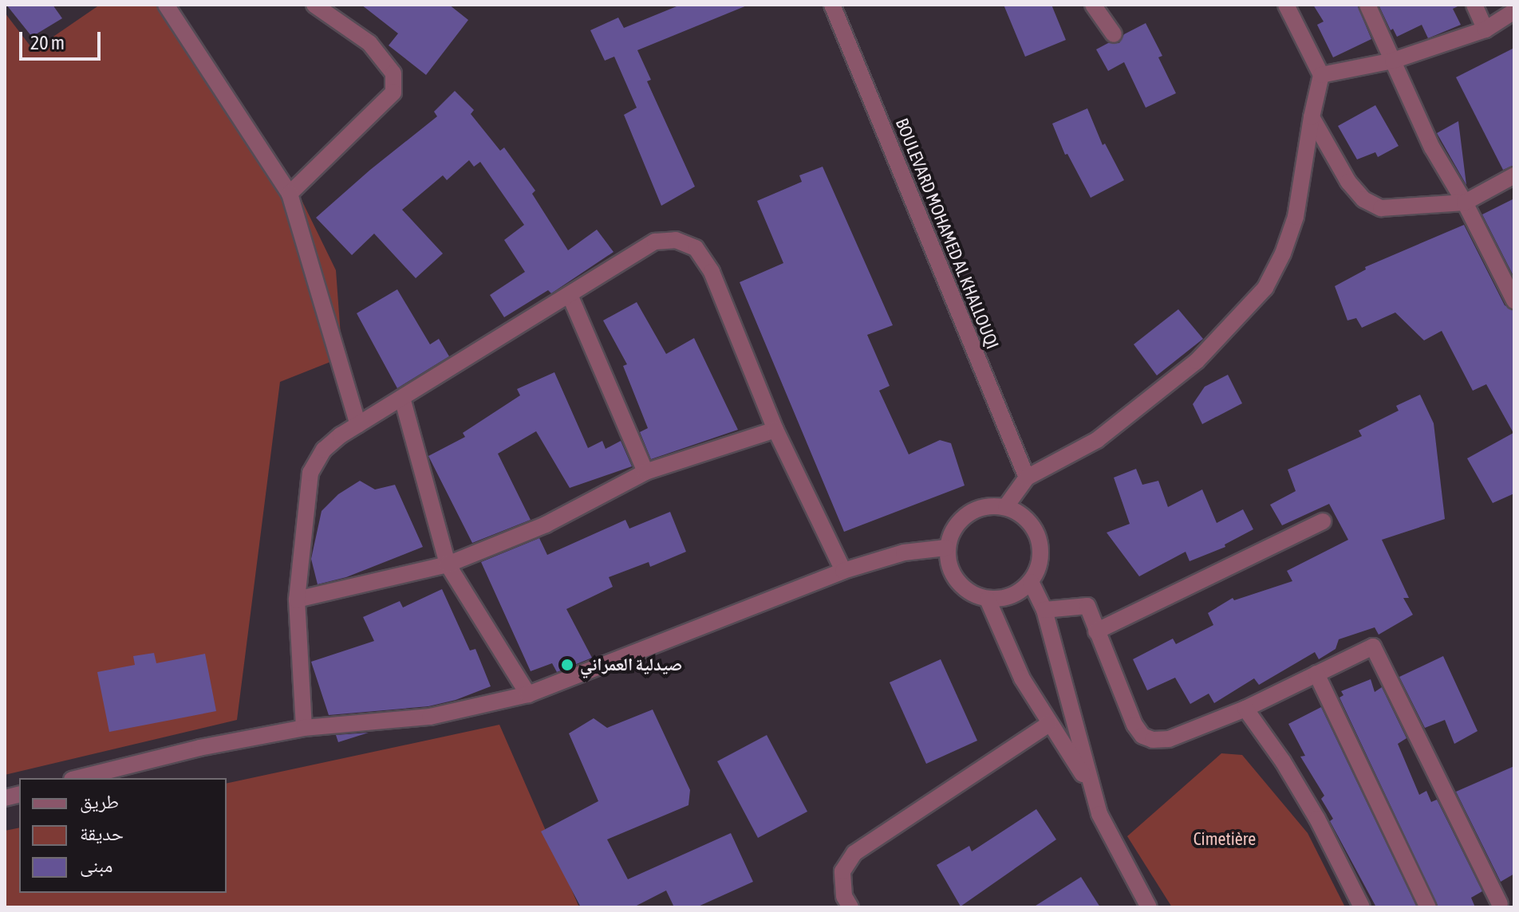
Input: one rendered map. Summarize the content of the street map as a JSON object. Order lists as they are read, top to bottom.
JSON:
{
  "streets": {
    "street": ["BOULEVARD MOHAMED AL KHALLOUQI"]
  },
  "parks": ["Cimetière"],
  "places": ["صيدلية العمراني"],
  "legend": ["طريق", "حديقة", "مبنى"],
  "scale_bar": "20 m"
}
